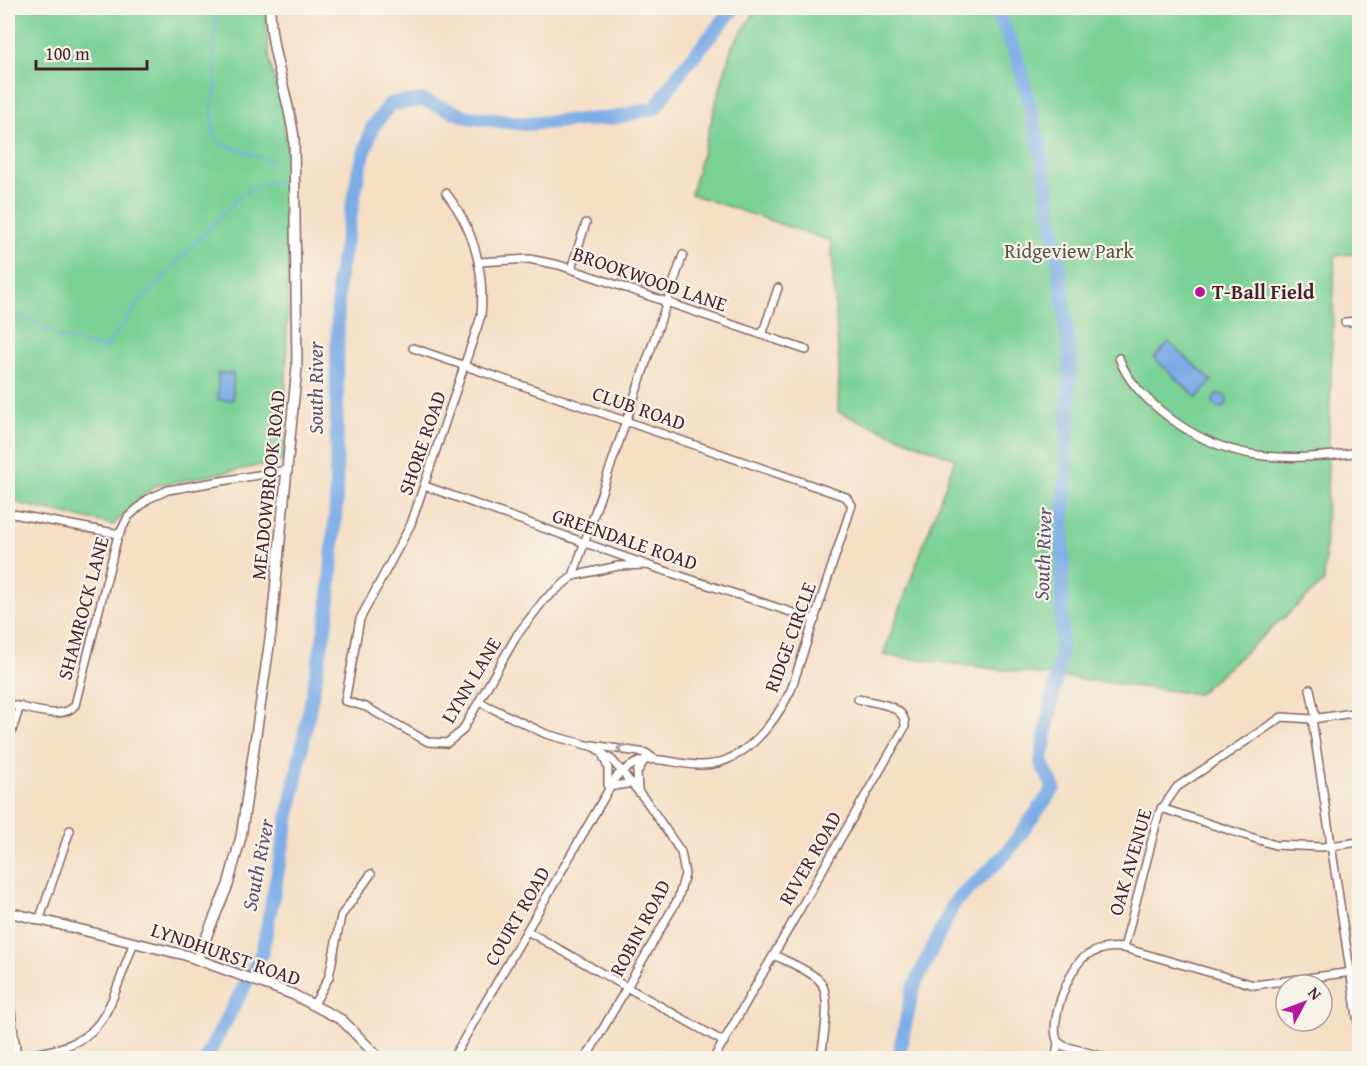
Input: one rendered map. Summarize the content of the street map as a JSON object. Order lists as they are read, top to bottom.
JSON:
{
  "streets": {
    "street": [
      "BROOKWOOD LANE",
      "CLUB ROAD",
      "SHORE ROAD",
      "MEADOWBROOK ROAD",
      "GREENDALE ROAD",
      "SHAMROCK LANE",
      "RIDGE CIRCLE",
      "LYNN LANE",
      "RIVER ROAD",
      "OAK AVENUE",
      "COURT ROAD",
      "ROBIN ROAD",
      "LYNDHURST ROAD"
    ]
  },
  "crossings": [
    ["BROOKWOOD LANE", "SHORE ROAD"],
    ["CLUB ROAD", "SHORE ROAD"],
    ["CLUB ROAD", "RIDGE CIRCLE"],
    ["SHORE ROAD", "GREENDALE ROAD"],
    ["SHORE ROAD", "LYNN LANE"],
    ["MEADOWBROOK ROAD", "SHAMROCK LANE"],
    ["MEADOWBROOK ROAD", "LYNDHURST ROAD"],
    ["GREENDALE ROAD", "RIDGE CIRCLE"],
    ["GREENDALE ROAD", "LYNN LANE"],
    ["RIDGE CIRCLE", "LYNN LANE"],
    ["RIDGE CIRCLE", "COURT ROAD"],
    ["RIDGE CIRCLE", "ROBIN ROAD"],
    ["COURT ROAD", "ROBIN ROAD"]
  ],
  "water": ["South River"],
  "parks": ["Ridgeview Park"],
  "places": ["T-Ball Field"],
  "scale_bar": "100 m",
  "north": "top right"
}
